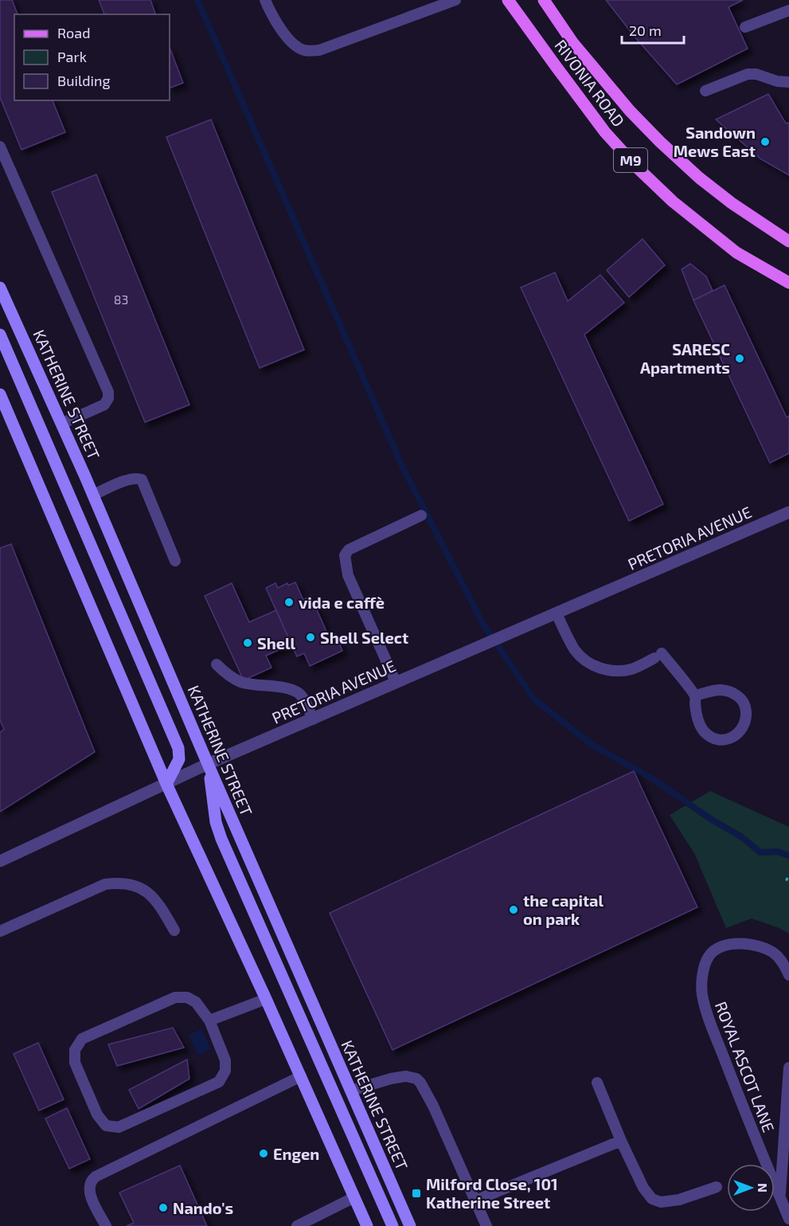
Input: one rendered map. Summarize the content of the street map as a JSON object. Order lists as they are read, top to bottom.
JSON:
{
  "streets": {
    "main road": ["RIVONIA ROAD", "M9", "KATHERINE STREET"],
    "street": ["PRETORIA AVENUE"],
    "lane": ["ROYAL ASCOT LANE"]
  },
  "crossings": [
    ["KATHERINE STREET", "PRETORIA AVENUE"]
  ],
  "places": {
    "other": [
      "Sandown Mews East",
      "SARESC Apartments",
      "vida e caffè",
      "Shell Select",
      "Shell",
      "the capital on park",
      "Engen",
      "Nando's"
    ],
    "transit": ["Milford Close, 101 Katherine Street"]
  },
  "house_numbers": ["83"],
  "legend": ["Road", "Park", "Building"],
  "scale_bar": "20 m",
  "north": "right"
}
